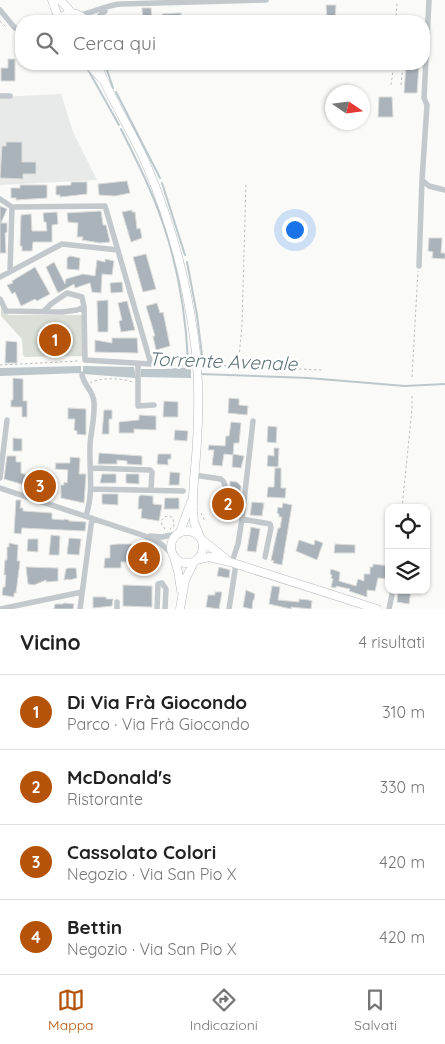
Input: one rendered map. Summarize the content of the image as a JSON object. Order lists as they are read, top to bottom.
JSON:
{
  "water": ["Torrente Avenale"],
  "north": "right",
  "page": {
    "search": "Cerca qui",
    "pins": [
      "1",
      "3",
      "2",
      "4"
    ],
    "heading": ["Vicino", "4 risultati"],
    "list": [
      {
        "mark": "1",
        "name": "Di Via Frà Giocondo",
        "note": "Parco · Via Frà Giocondo",
        "value": "310 m"
      },
      {
        "mark": "2",
        "name": "McDonald's",
        "note": "Ristorante",
        "value": "330 m"
      },
      {
        "mark": "3",
        "name": "Cassolato Colori",
        "note": "Negozio · Via San Pio X",
        "value": "420 m"
      },
      {
        "mark": "4",
        "name": "Bettin",
        "note": "Negozio · Via San Pio X",
        "value": "420 m"
      }
    ],
    "nav": ["Mappa", "Indicazioni", "Salvati"]
  }
}
